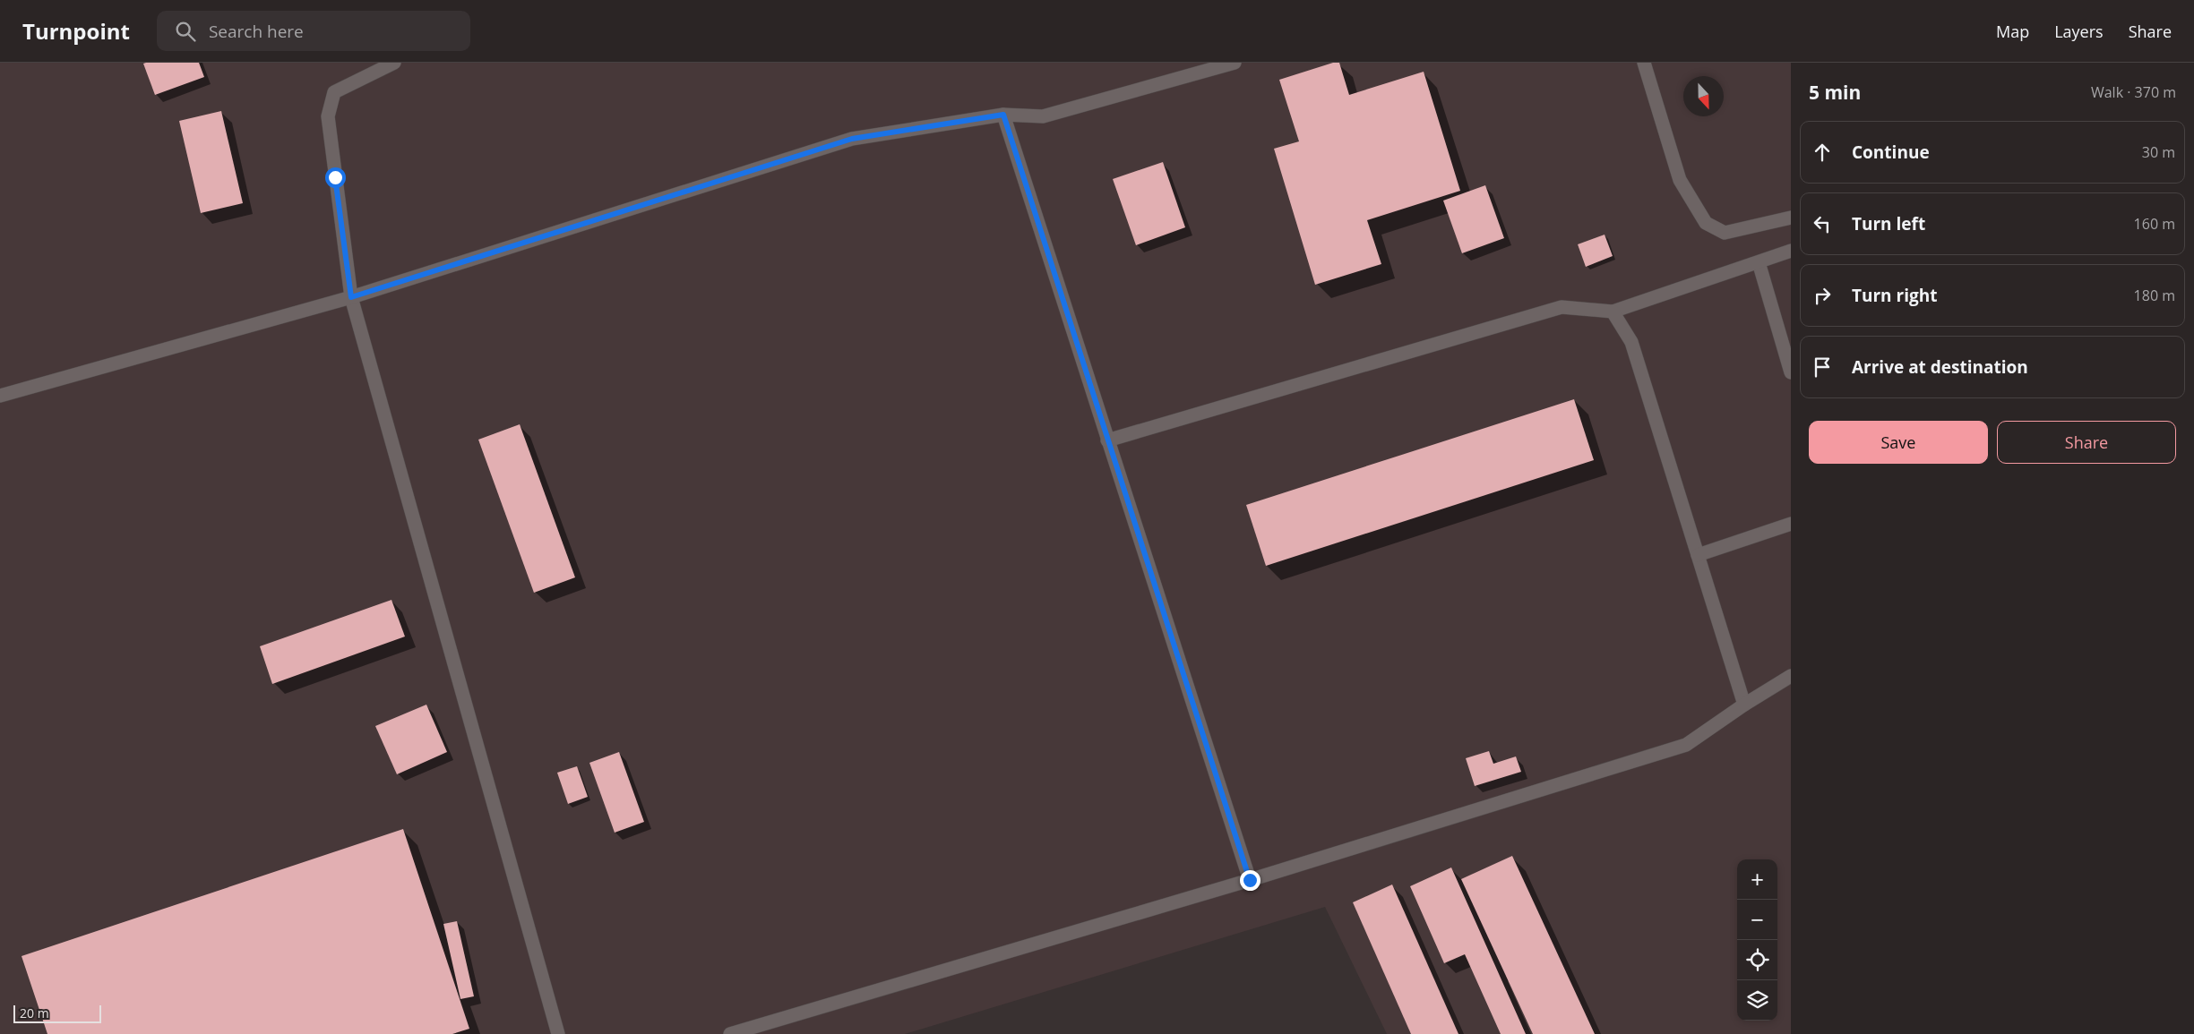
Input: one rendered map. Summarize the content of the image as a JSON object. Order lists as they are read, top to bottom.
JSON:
{
  "scale_bar": "20 m",
  "north": "bottom",
  "page": {
    "header": "Turnpoint",
    "search": "Search here",
    "nav": ["Map", "Layers", "Share"],
    "heading": ["5 min", "Walk · 370 m"],
    "list": [
      ["Continue", "30 m"],
      ["Turn left", "160 m"],
      ["Turn right", "180 m"],
      "Arrive at destination"
    ],
    "buttons": ["Save", "Share"],
    "map_buttons": ["+", "−"],
    "scale": "20 m"
  }
}
